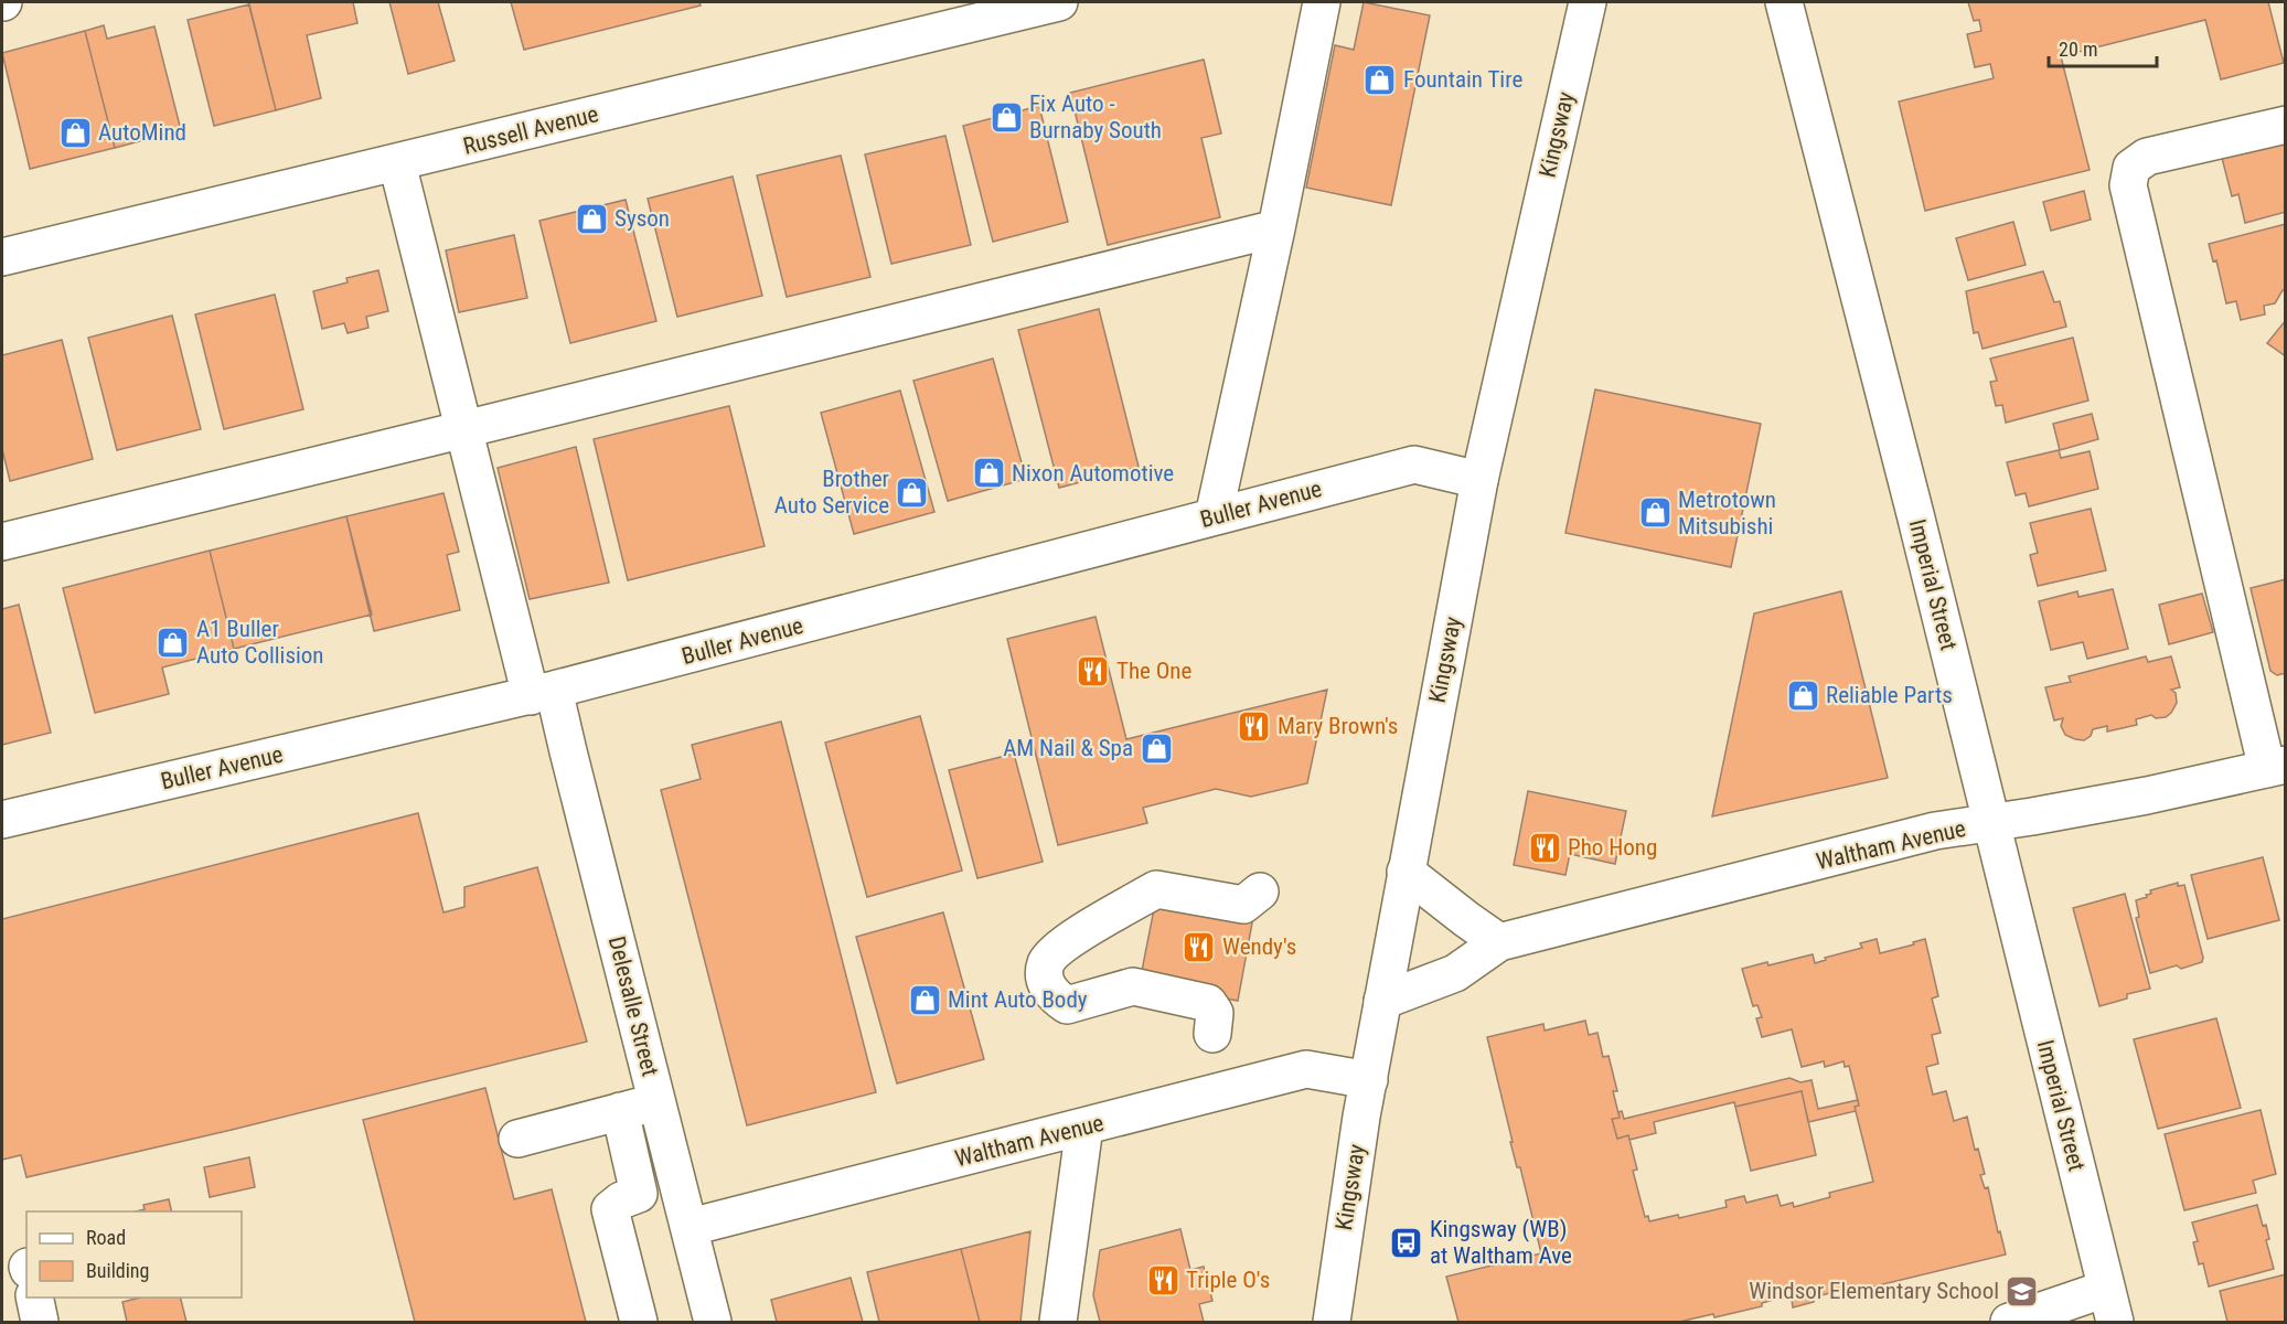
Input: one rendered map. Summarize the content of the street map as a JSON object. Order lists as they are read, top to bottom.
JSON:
{
  "streets": {
    "street": [
      "Russell Avenue",
      "Kingsway",
      "Buller Avenue",
      "Imperial Street",
      "Waltham Avenue",
      "Delesalle Street"
    ]
  },
  "crossings": [
    ["Russell Avenue", "Delesalle Street"],
    ["Kingsway", "Buller Avenue"],
    ["Kingsway", "Waltham Avenue"],
    ["Buller Avenue", "Delesalle Street"],
    ["Imperial Street", "Waltham Avenue"],
    ["Waltham Avenue", "Delesalle Street"]
  ],
  "places": {
    "shop": [
      "Fountain Tire",
      "Fix Auto - Burnaby South",
      "AutoMind",
      "Syson",
      "Nixon Automotive",
      "Brother Auto Service",
      "Metrotown Mitsubishi",
      "A1 Buller Auto Collision",
      "Reliable Parts",
      "AM Nail & Spa",
      "Mint Auto Body"
    ],
    "restaurant": [
      "The One",
      "Mary Brown's",
      "Pho Hong",
      "Wendy's",
      "Triple O's"
    ],
    "bus stop": ["Kingsway (WB) at Waltham Ave"],
    "school or university": ["Windsor Elementary School"]
  },
  "legend": ["Road", "Building"],
  "scale_bar": "20 m"
}
